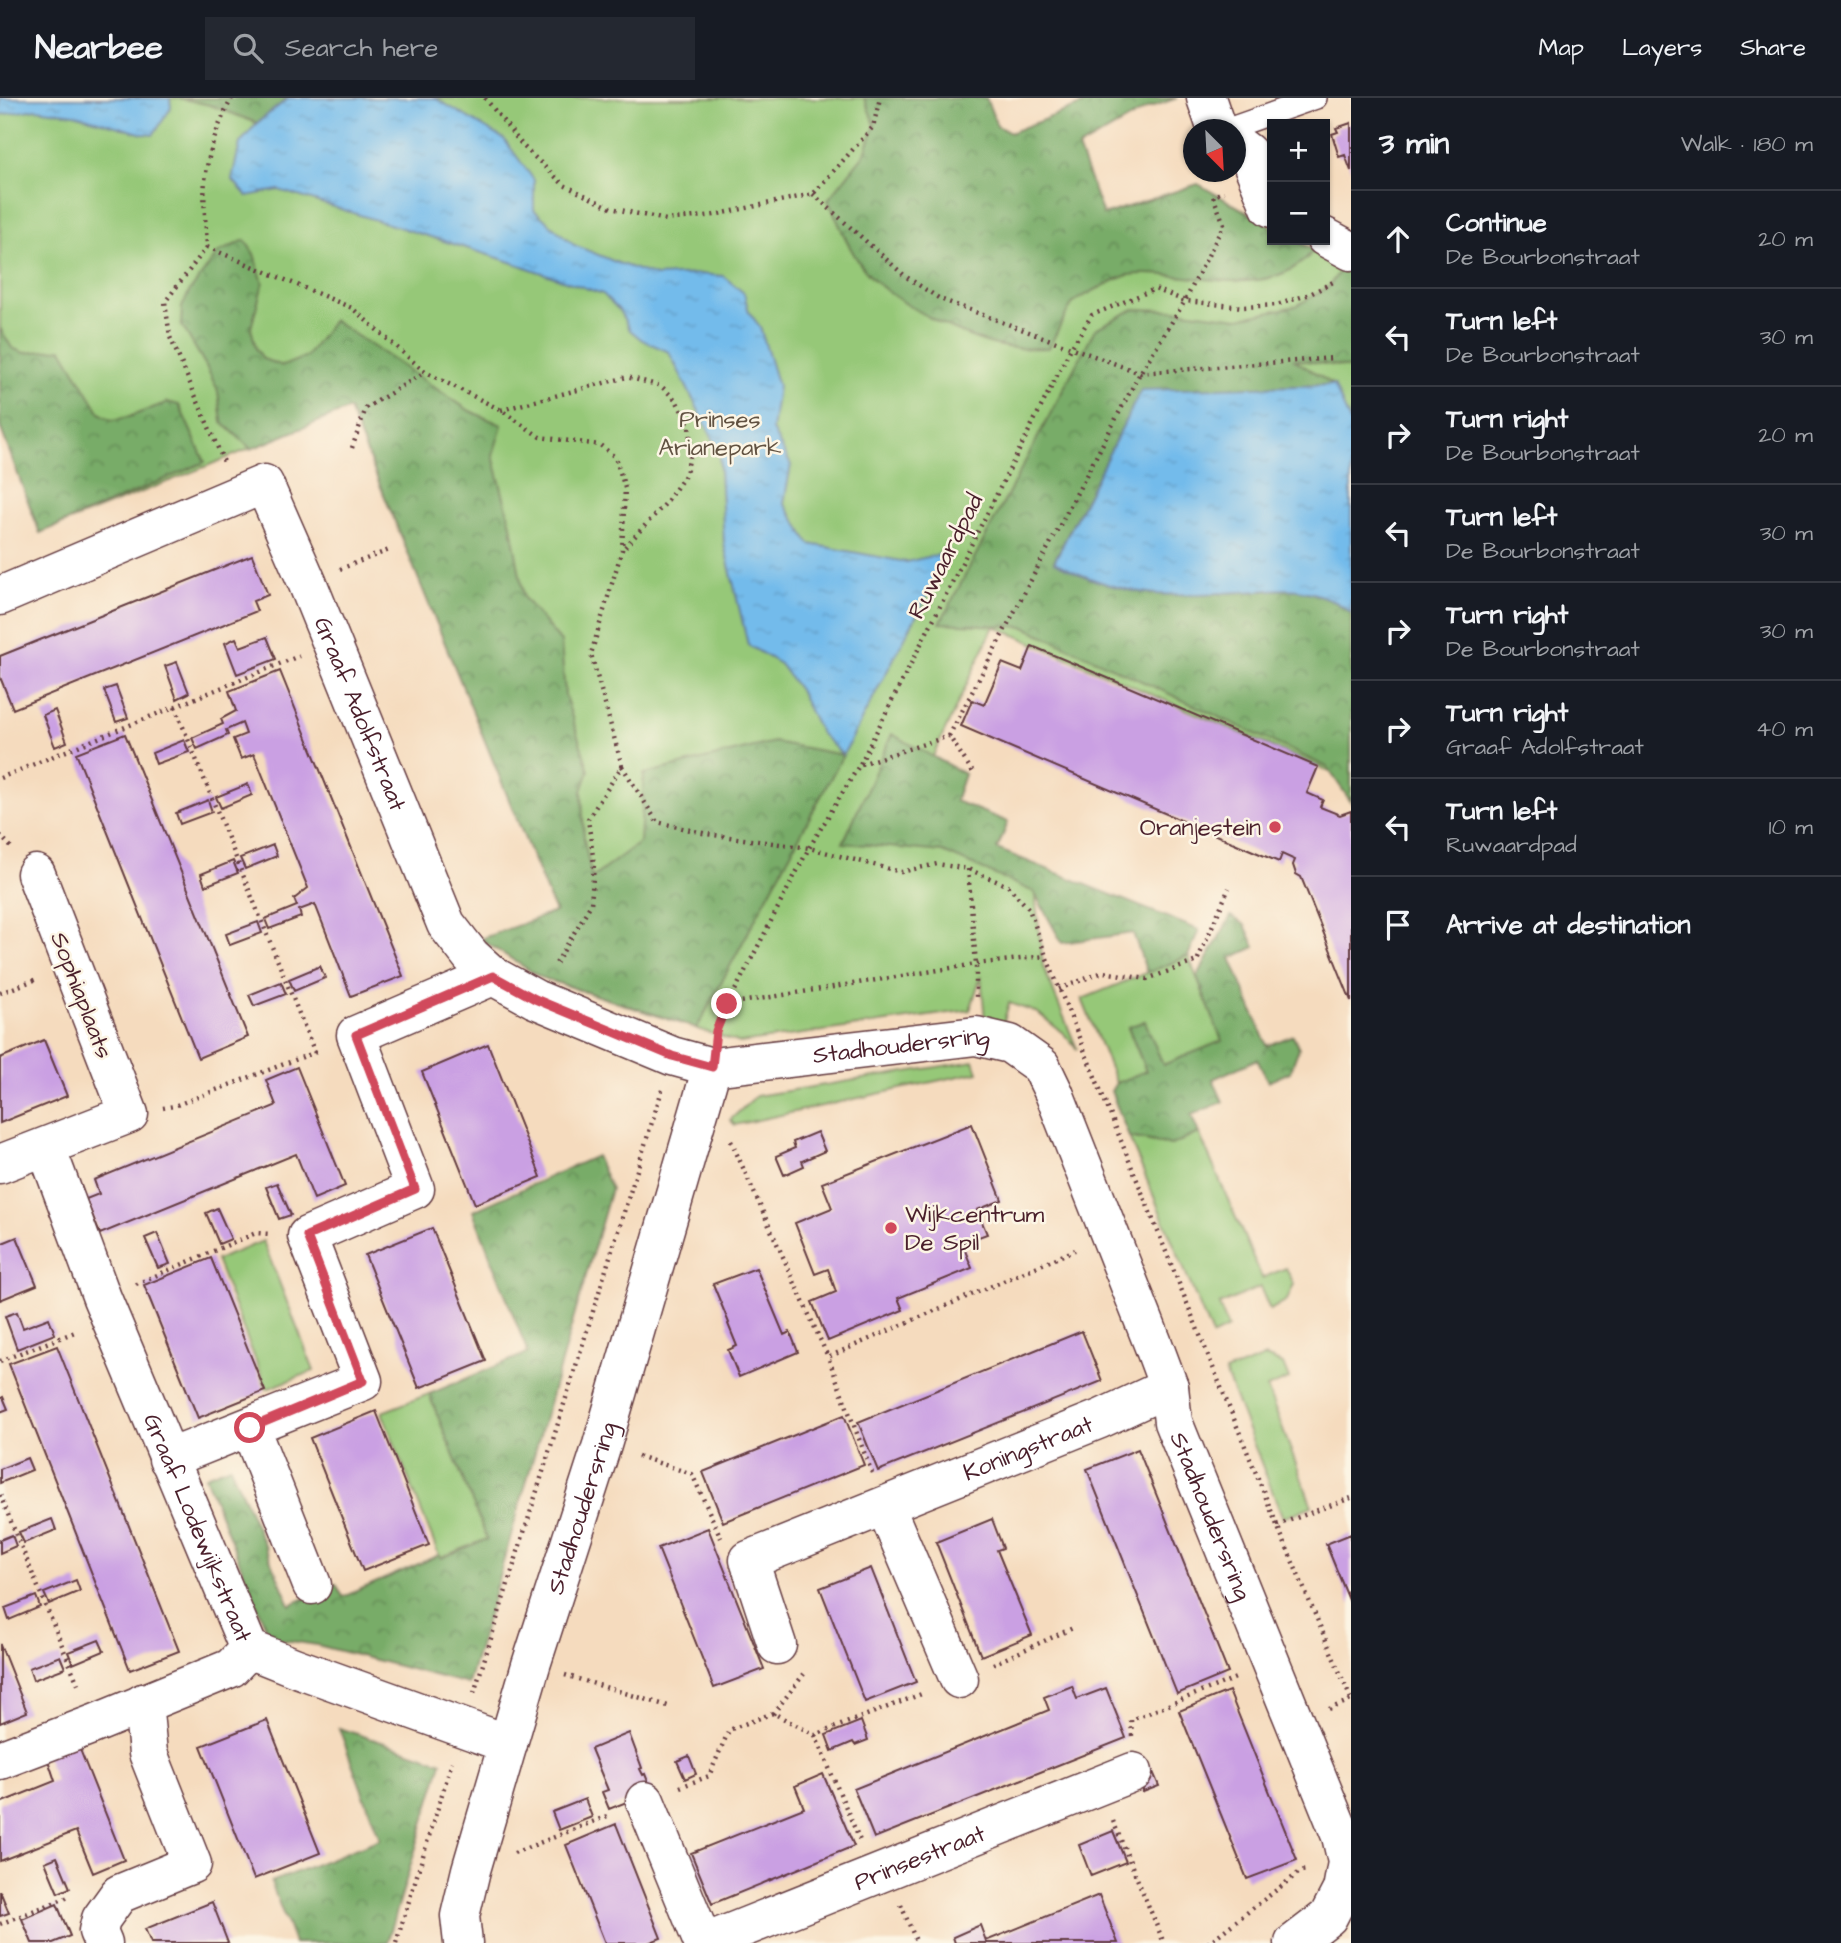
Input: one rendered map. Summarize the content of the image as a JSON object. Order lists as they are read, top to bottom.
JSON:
{
  "streets": {
    "street": [
      "Graaf Adolfstraat",
      "Sophiaplaats",
      "Stadhoudersring",
      "Koningstraat",
      "Graaf Lodewijkstraat",
      "Prinsestraat"
    ],
    "path": ["Ruwaardpad"]
  },
  "crossings": [
    ["Ruwaardpad", "Graaf Adolfstraat"],
    ["Ruwaardpad", "Stadhoudersring"],
    ["Graaf Adolfstraat", "Stadhoudersring"],
    ["Stadhoudersring", "Koningstraat"],
    ["Stadhoudersring", "Graaf Lodewijkstraat"]
  ],
  "parks": ["Prinses Arianepark"],
  "places": ["Oranjestein", "Wijkcentrum De Spil"],
  "north": "bottom right",
  "page": {
    "header": "Nearbee",
    "search": "Search here",
    "nav": ["Map", "Layers", "Share"],
    "heading": ["3 min", "Walk · 180 m"],
    "map_buttons": ["+", "−"],
    "list": [
      ["Continue", "De Bourbonstraat", "20 m"],
      ["Turn left", "De Bourbonstraat", "30 m"],
      ["Turn right", "De Bourbonstraat", "20 m"],
      ["Turn left", "De Bourbonstraat", "30 m"],
      ["Turn right", "De Bourbonstraat", "30 m"],
      ["Turn right", "Graaf Adolfstraat", "40 m"],
      ["Turn left", "Ruwaardpad", "10 m"],
      "Arrive at destination"
    ]
  }
}
